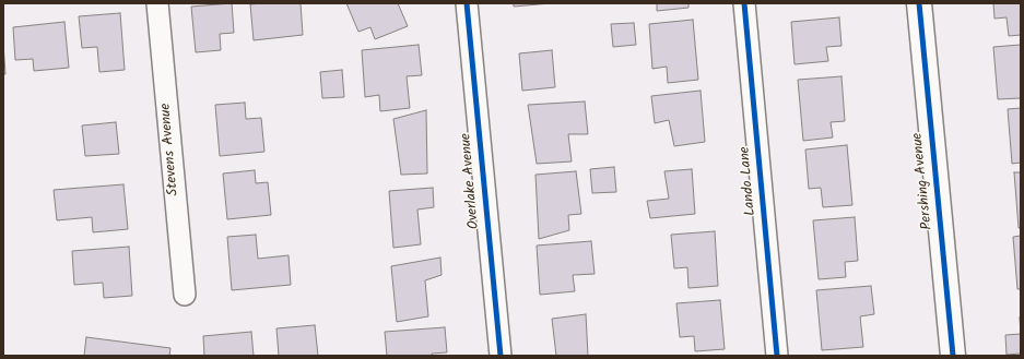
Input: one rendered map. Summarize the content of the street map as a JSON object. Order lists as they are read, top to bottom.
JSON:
{
  "streets": {
    "street": [
      "Stevens Avenue",
      "Overlake Avenue",
      "Lando Lane",
      "Pershing Avenue"
    ]
  }
}
